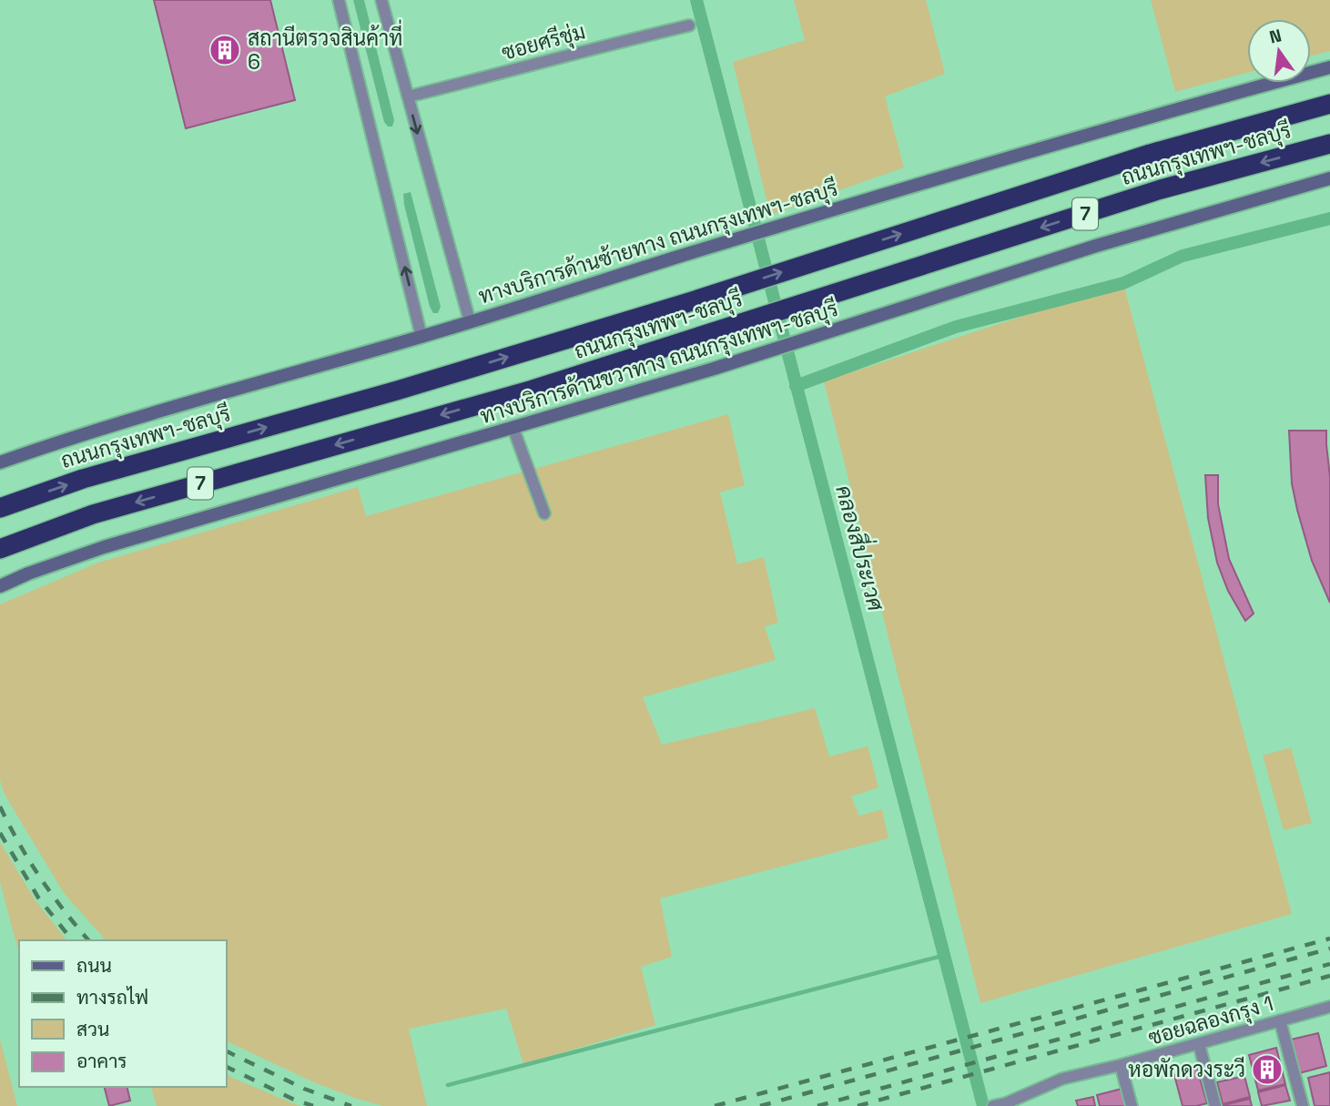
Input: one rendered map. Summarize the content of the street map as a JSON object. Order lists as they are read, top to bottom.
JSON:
{
  "streets": {
    "highway": ["ถนนกรุงเทพฯ-ชลบุรี", "7"],
    "main road": ["ทางบริการด้านซ้ายทาง ถนนกรุงเทพฯ-ชลบุรี", "ทางบริการด้านขวาทาง ถนนกรุงเทพฯ-ชลบุรี"],
    "street": ["ซอยศรีชุ่ม", "ซอยฉลองกรุง 1"]
  },
  "water": ["คลองสี่ประเวศ"],
  "places": {
    "building": ["สถานีตรวจสินค้าที่ 6", "หอพักดวงระวี"]
  },
  "legend": [
    "ถนน",
    "ทางรถไฟ",
    "สวน",
    "อาคาร"
  ],
  "north": "top"
}
